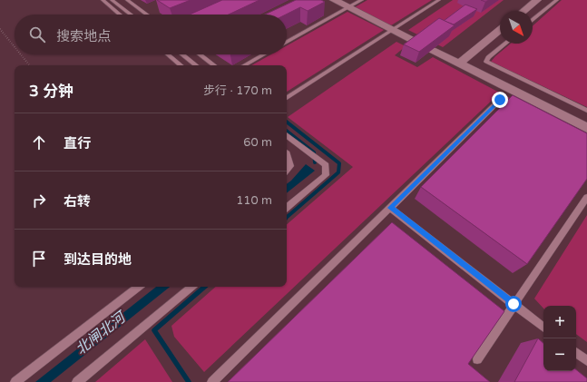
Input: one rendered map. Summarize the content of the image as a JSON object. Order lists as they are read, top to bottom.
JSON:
{
  "water": ["北闸北河"],
  "north": "bottom right",
  "page": {
    "search": "搜索地点",
    "heading": ["3 分钟", "步行 · 170 m"],
    "list": [
      ["直行", "60 m"],
      ["右转", "110 m"],
      "到达目的地"
    ],
    "map_buttons": ["+", "−"]
  }
}
